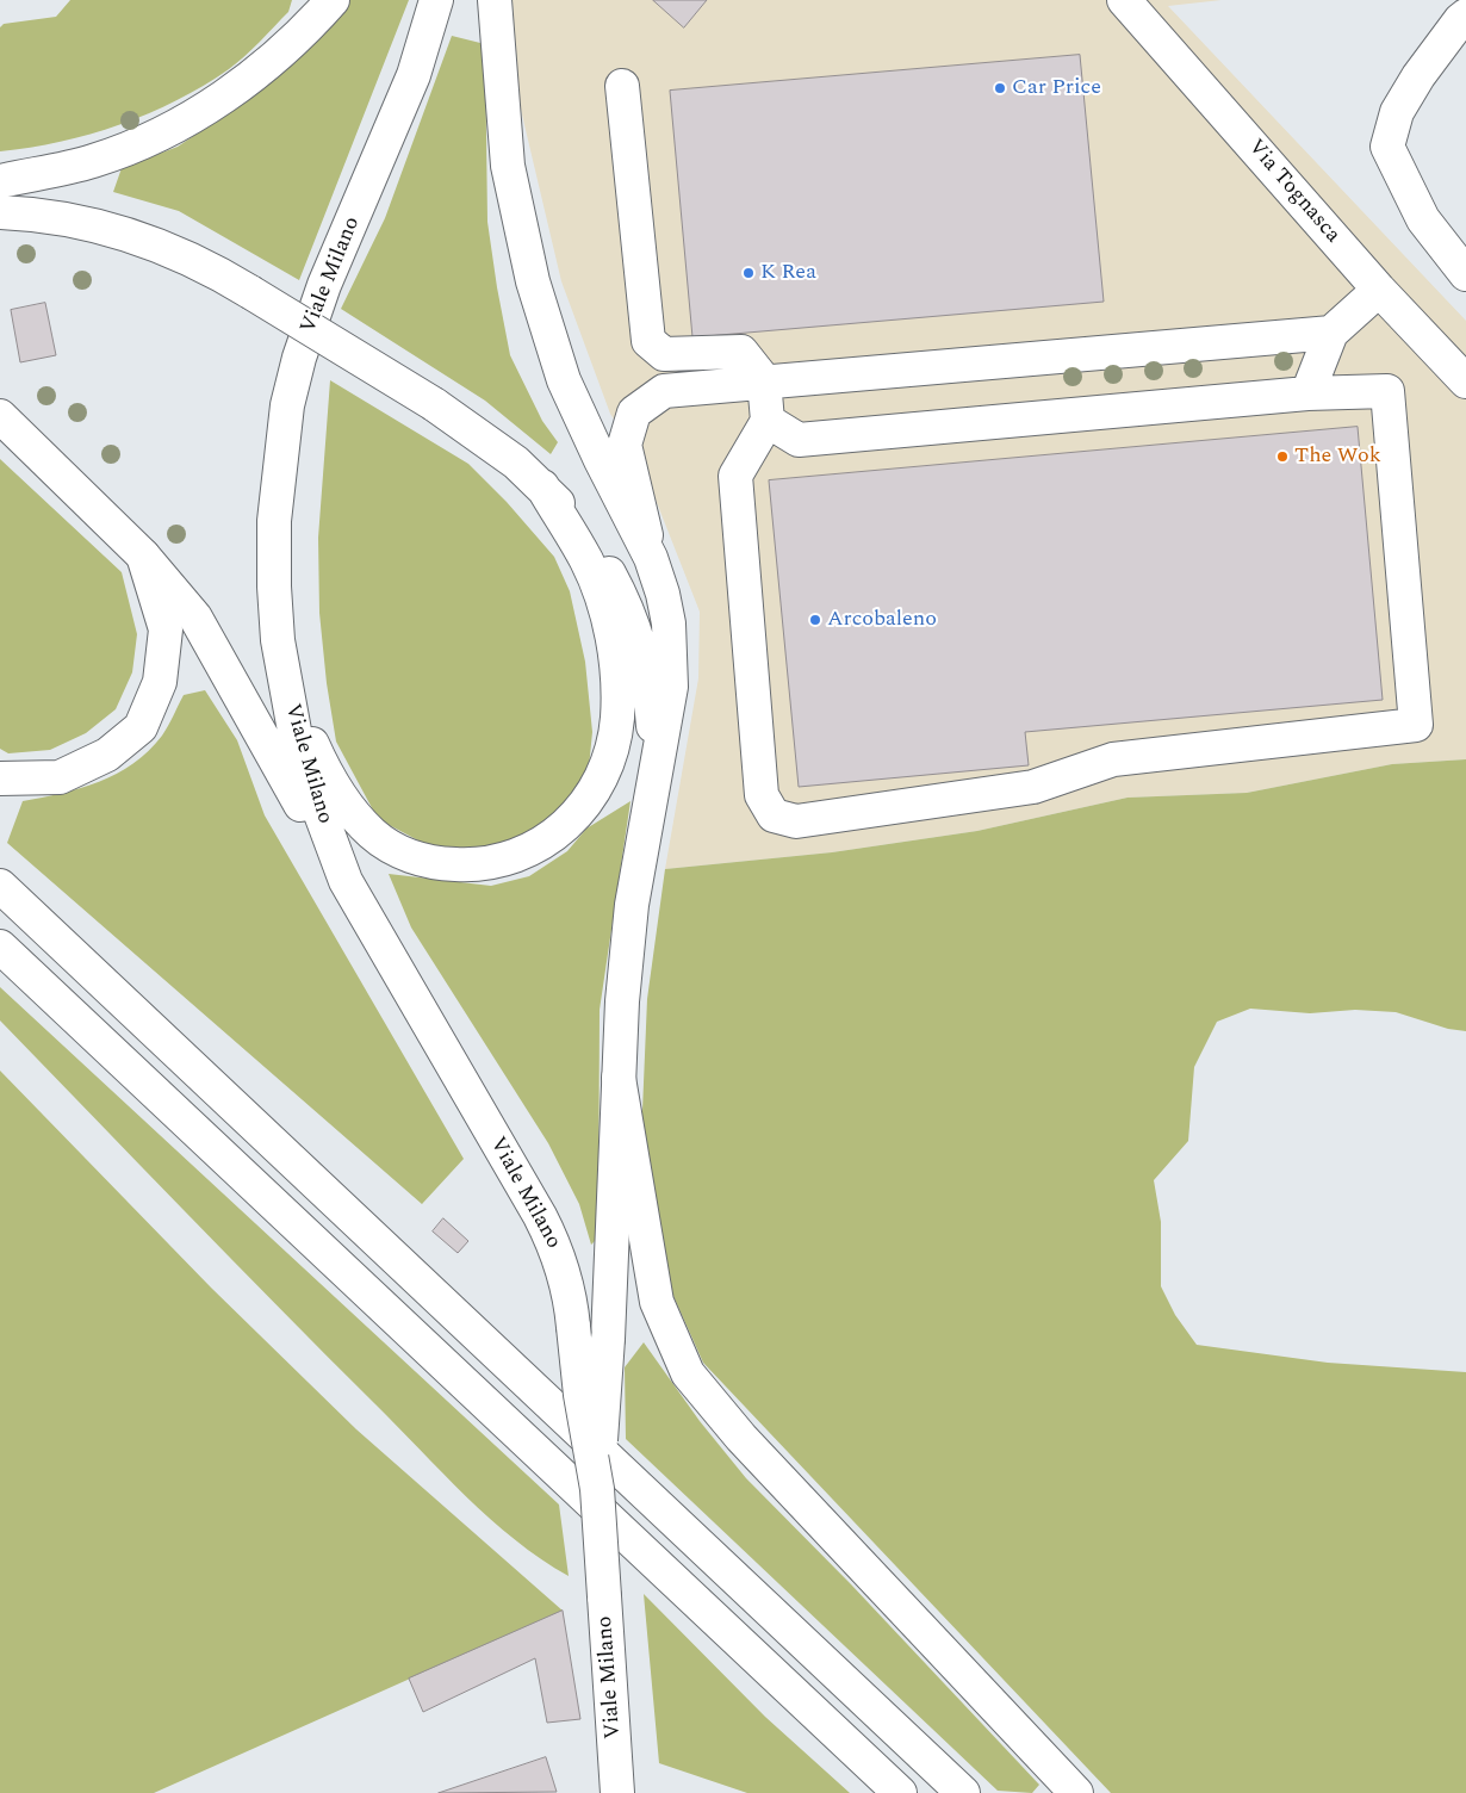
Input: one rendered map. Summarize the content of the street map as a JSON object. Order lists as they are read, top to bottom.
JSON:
{
  "streets": {
    "main road": ["Via Tognasca", "Viale Milano"]
  },
  "places": [
    "Car Price",
    "K Rea",
    "The Wok",
    "Arcobaleno"
  ]
}
